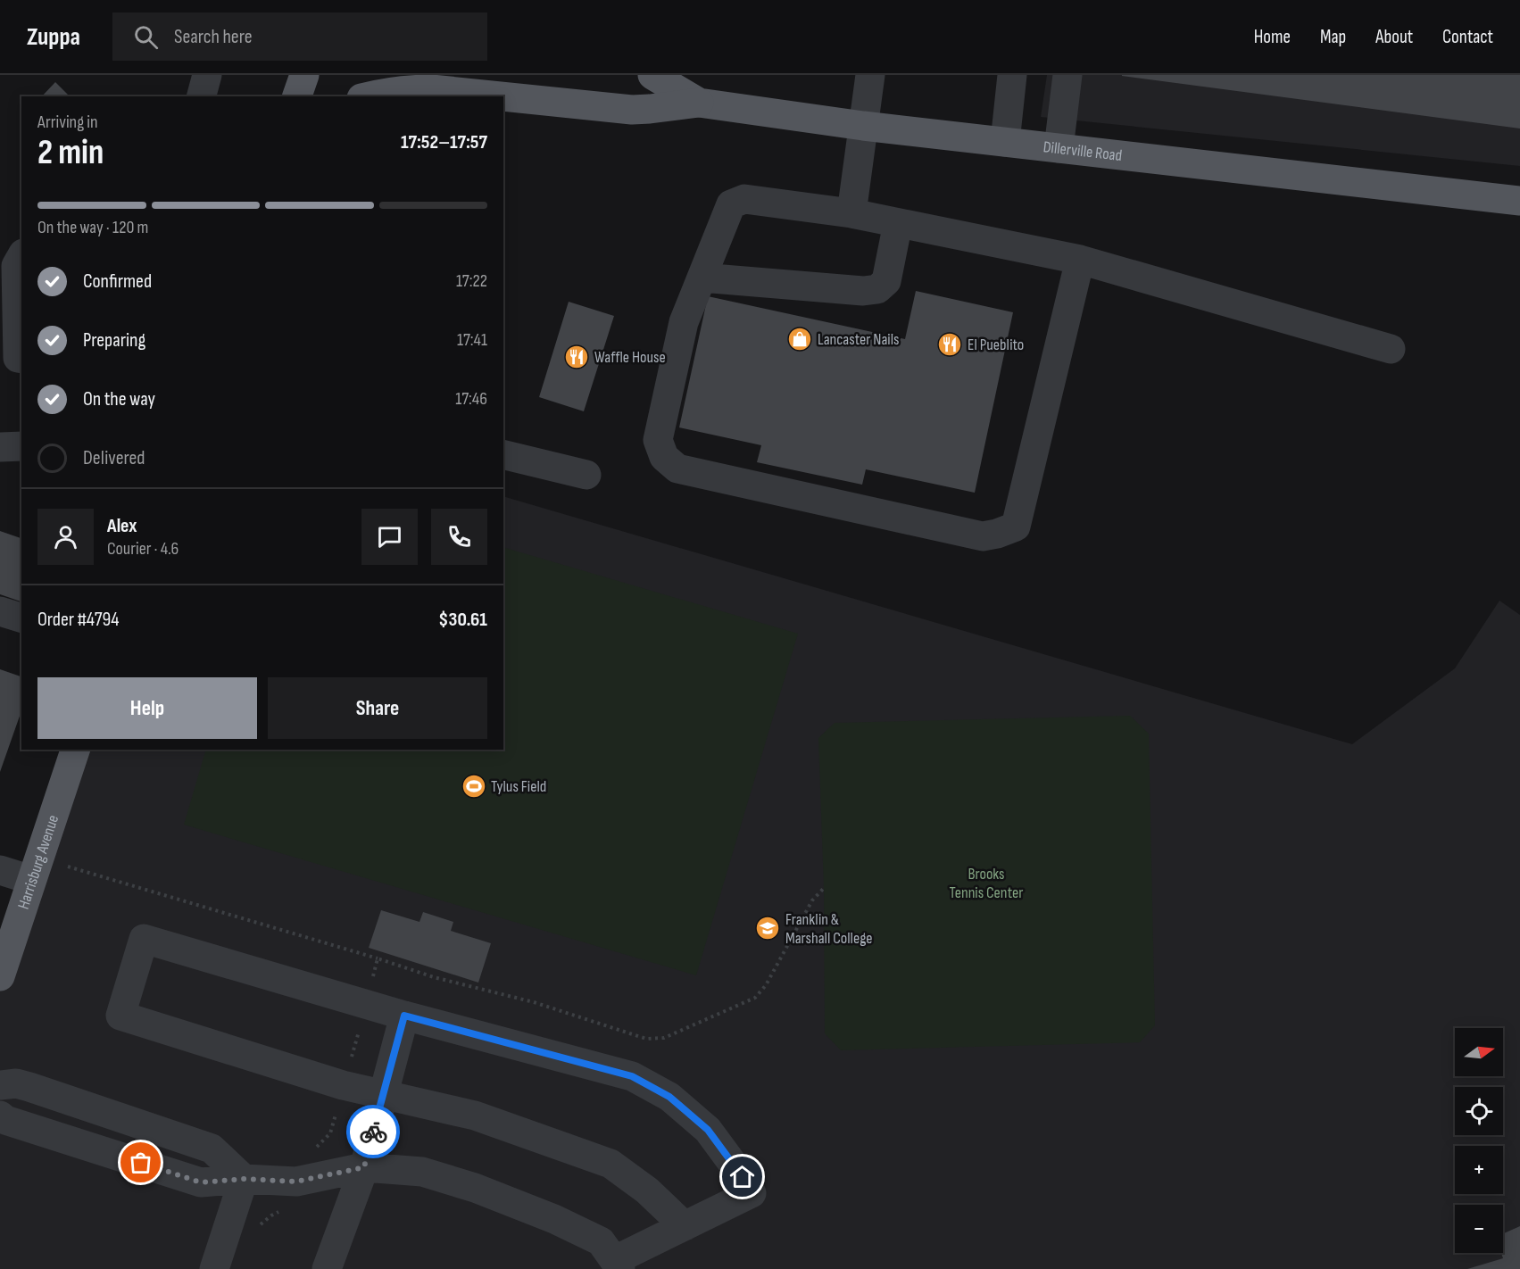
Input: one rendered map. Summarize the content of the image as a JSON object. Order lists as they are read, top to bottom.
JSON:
{
  "streets": {
    "main road": ["Dillerville Road", "Harrisburg Avenue"]
  },
  "parks": ["Brooks Tennis Center"],
  "places": {
    "shop": ["Lancaster Nails"],
    "restaurant": ["El Pueblito", "Waffle House"],
    "sports": ["Tylus Field"],
    "school or university": ["Franklin & Marshall College"]
  },
  "north": "right",
  "page": {
    "header": "Zuppa",
    "search": "Search here",
    "nav": [
      "Home",
      "Map",
      "About",
      "Contact"
    ],
    "heading": ["2 min", "Arriving in", "17:52–17:57"],
    "panel": [
      "Alex",
      "Courier · 4.6",
      "Order #4794",
      "$30.61"
    ],
    "bar": "On the way · 120 m",
    "list": [
      ["Confirmed", "17:22"],
      ["Preparing", "17:41"],
      ["On the way", "17:46"],
      "Delivered"
    ],
    "buttons": ["Help", "Share"],
    "map_buttons": ["+", "−"]
  }
}
